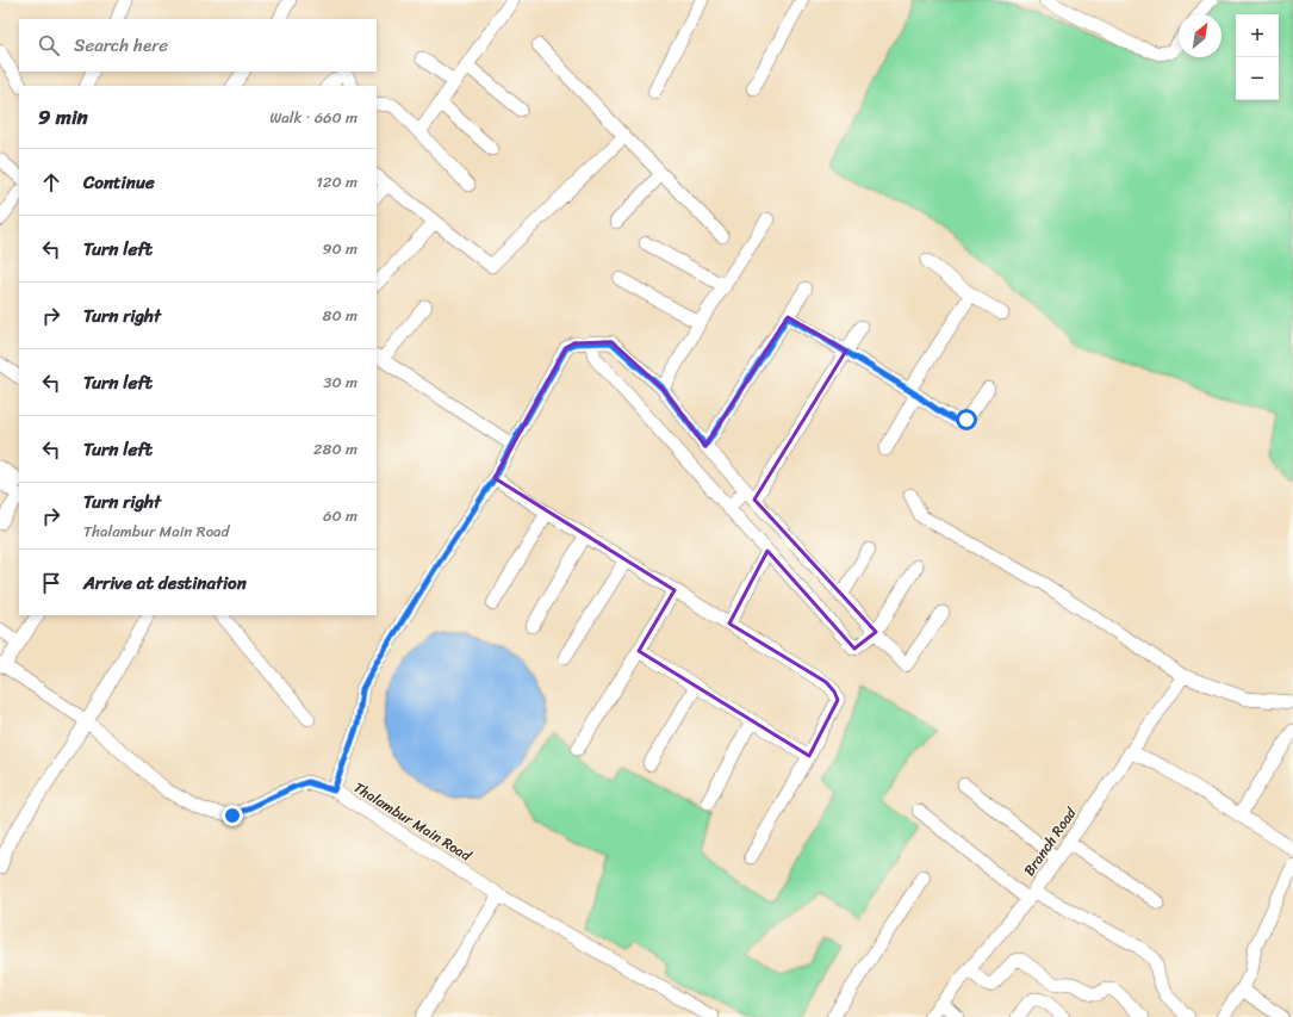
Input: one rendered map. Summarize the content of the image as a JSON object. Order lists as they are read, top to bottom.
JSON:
{
  "streets": {
    "street": ["Thalambur Main Road", "Branch Road"]
  },
  "north": "top right",
  "page": {
    "map_buttons": ["+", "−"],
    "search": "Search here",
    "heading": ["9 min", "Walk · 660 m"],
    "list": [
      ["Continue", "120 m"],
      ["Turn left", "90 m"],
      ["Turn right", "80 m"],
      ["Turn left", "30 m"],
      ["Turn left", "280 m"],
      ["Turn right", "Thalambur Main Road", "60 m"],
      "Arrive at destination"
    ]
  }
}
